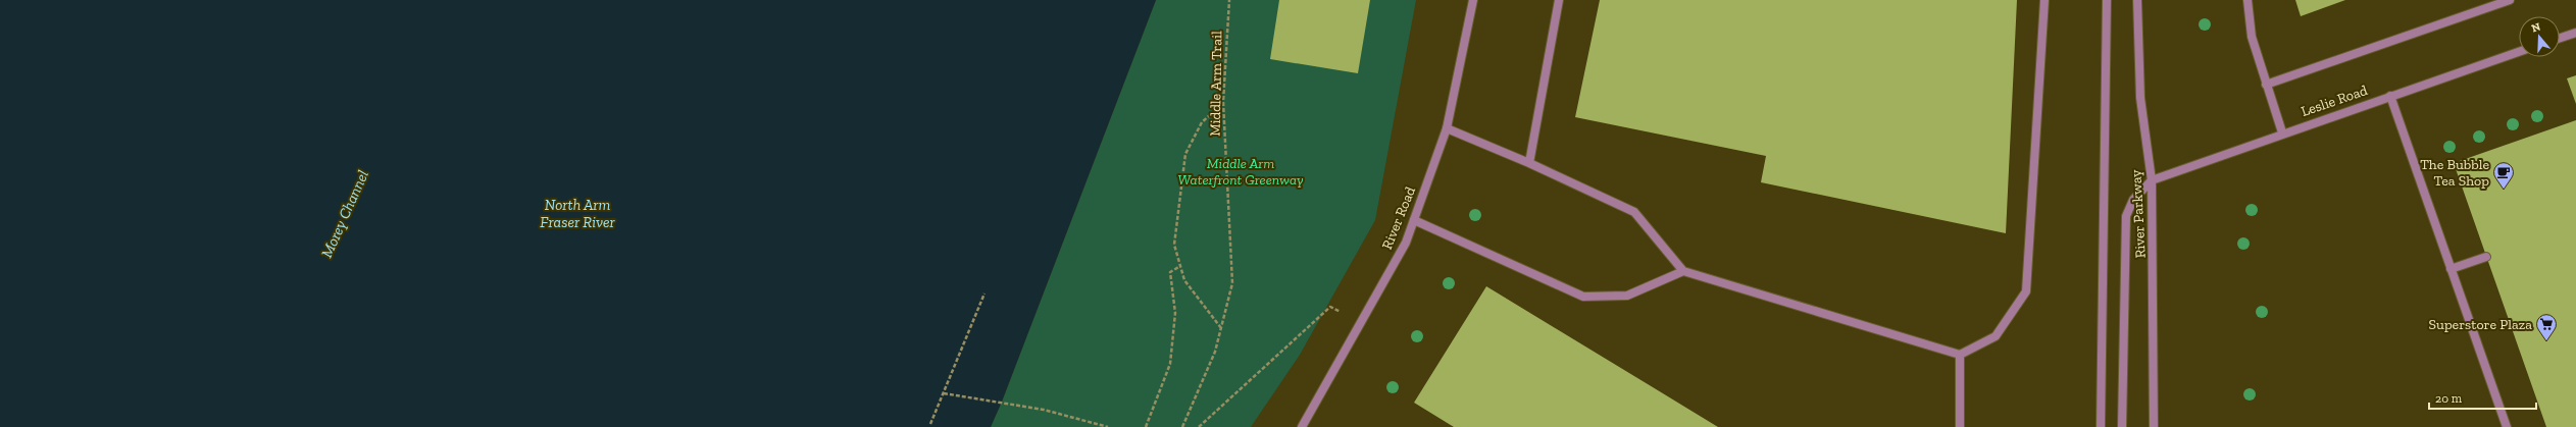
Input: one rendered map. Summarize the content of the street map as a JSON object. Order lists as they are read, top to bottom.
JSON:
{
  "streets": {
    "street": ["Leslie Road", "River Parkway", "River Road"],
    "path": ["Middle Arm Trail"]
  },
  "crossings": [
    ["Leslie Road", "River Parkway"]
  ],
  "water": ["North Arm Fraser River", "Morey Channel"],
  "parks": ["Middle Arm Waterfront Greenway"],
  "places": {
    "cafe": ["The Bubble Tea Shop"],
    "supermarket": ["Superstore Plaza"]
  },
  "scale_bar": "20 m",
  "north": "top"
}
